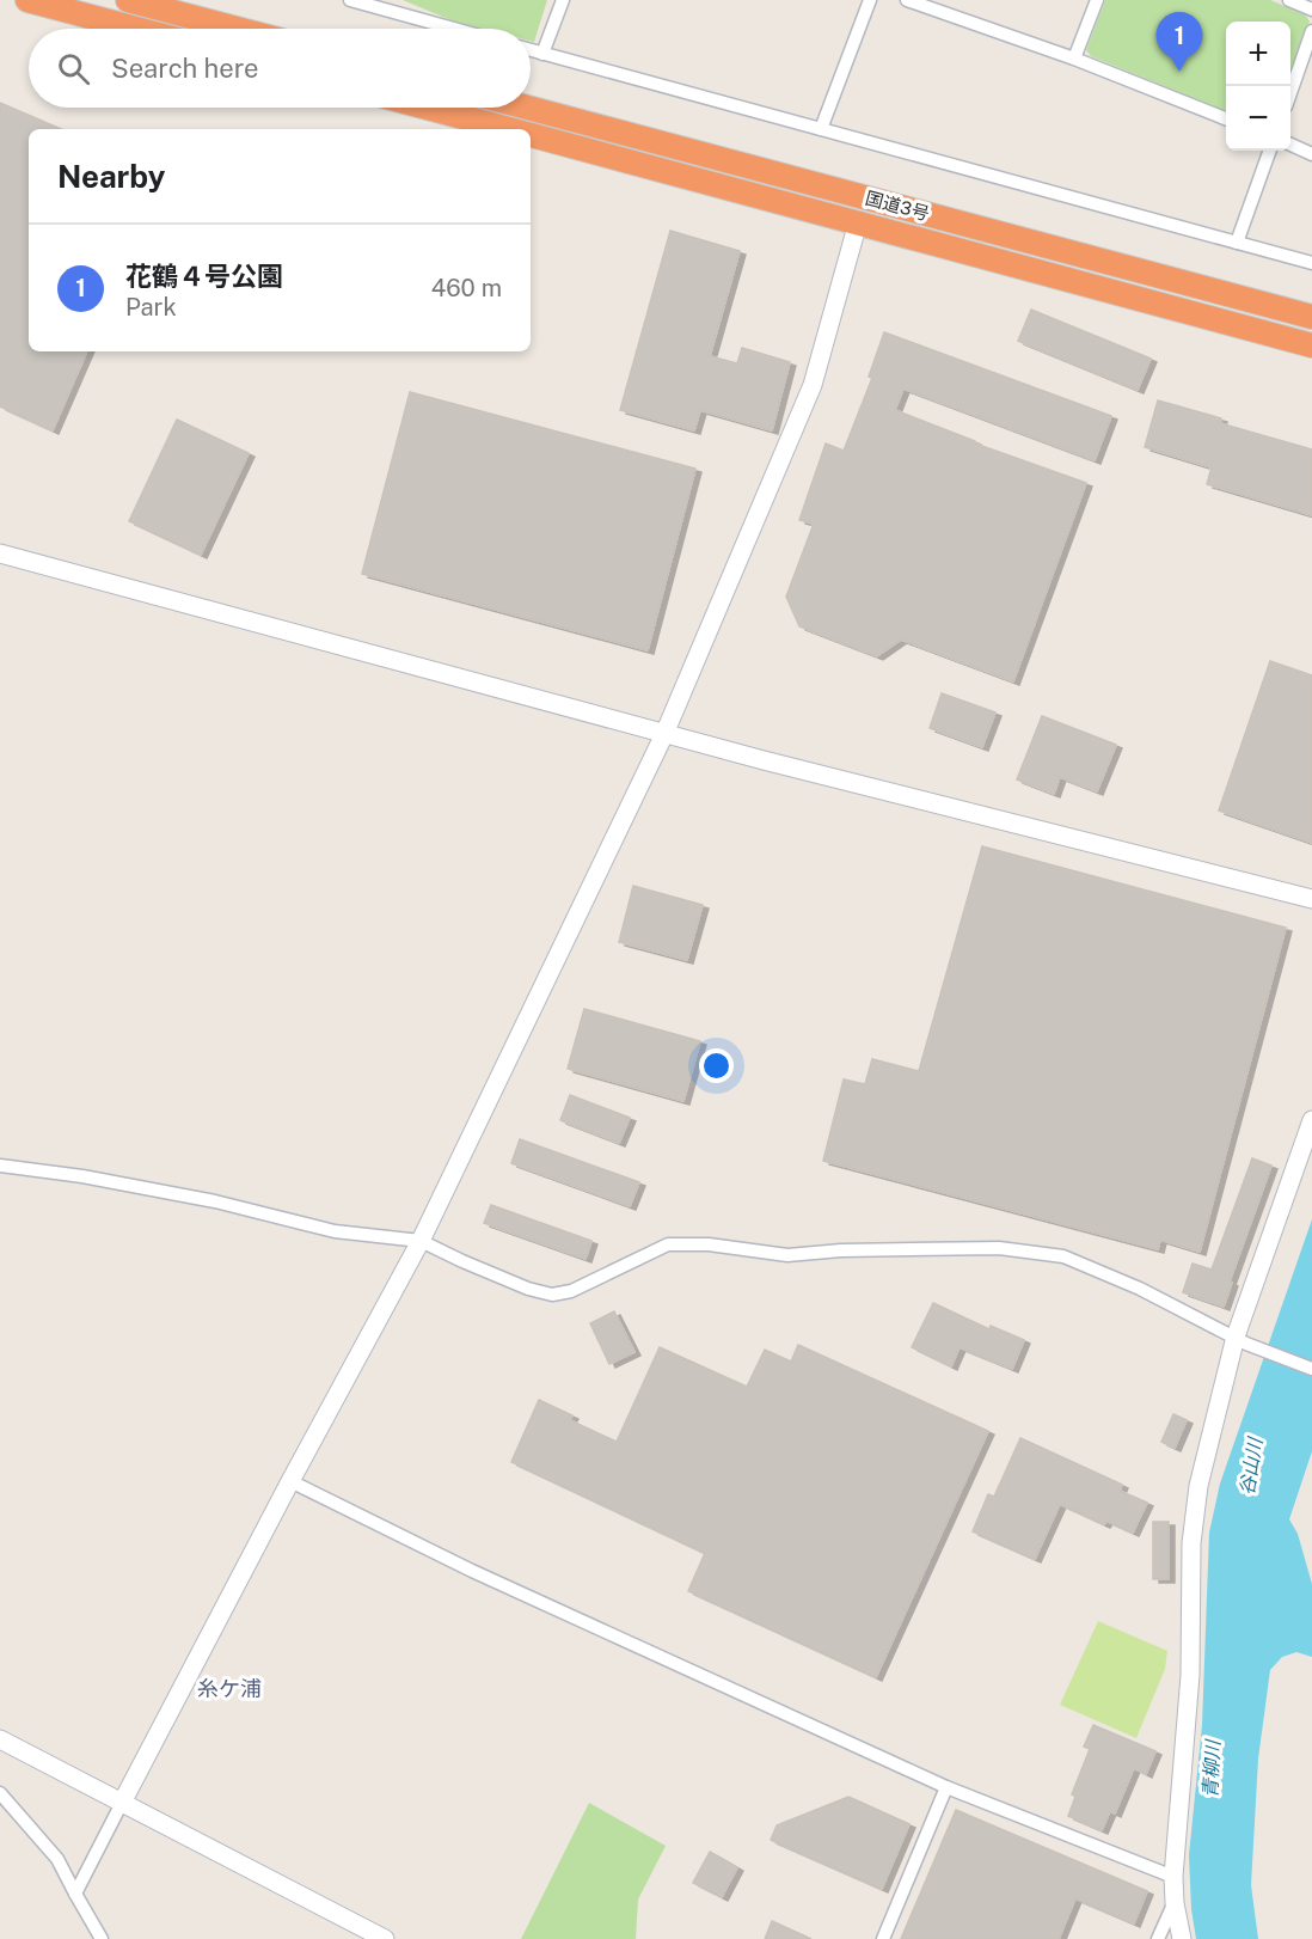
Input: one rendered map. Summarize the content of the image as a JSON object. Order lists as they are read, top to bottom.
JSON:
{
  "streets": {
    "highway": ["国道3号"]
  },
  "districts": ["糸ケ浦"],
  "water": ["谷山川", "青柳川"],
  "page": {
    "pins": "1",
    "map_buttons": ["+", "−"],
    "search": "Search here",
    "heading": "Nearby",
    "list": [
      {
        "mark": "1",
        "name": "花鶴４号公園",
        "note": "Park",
        "value": "460 m"
      }
    ]
  }
}
